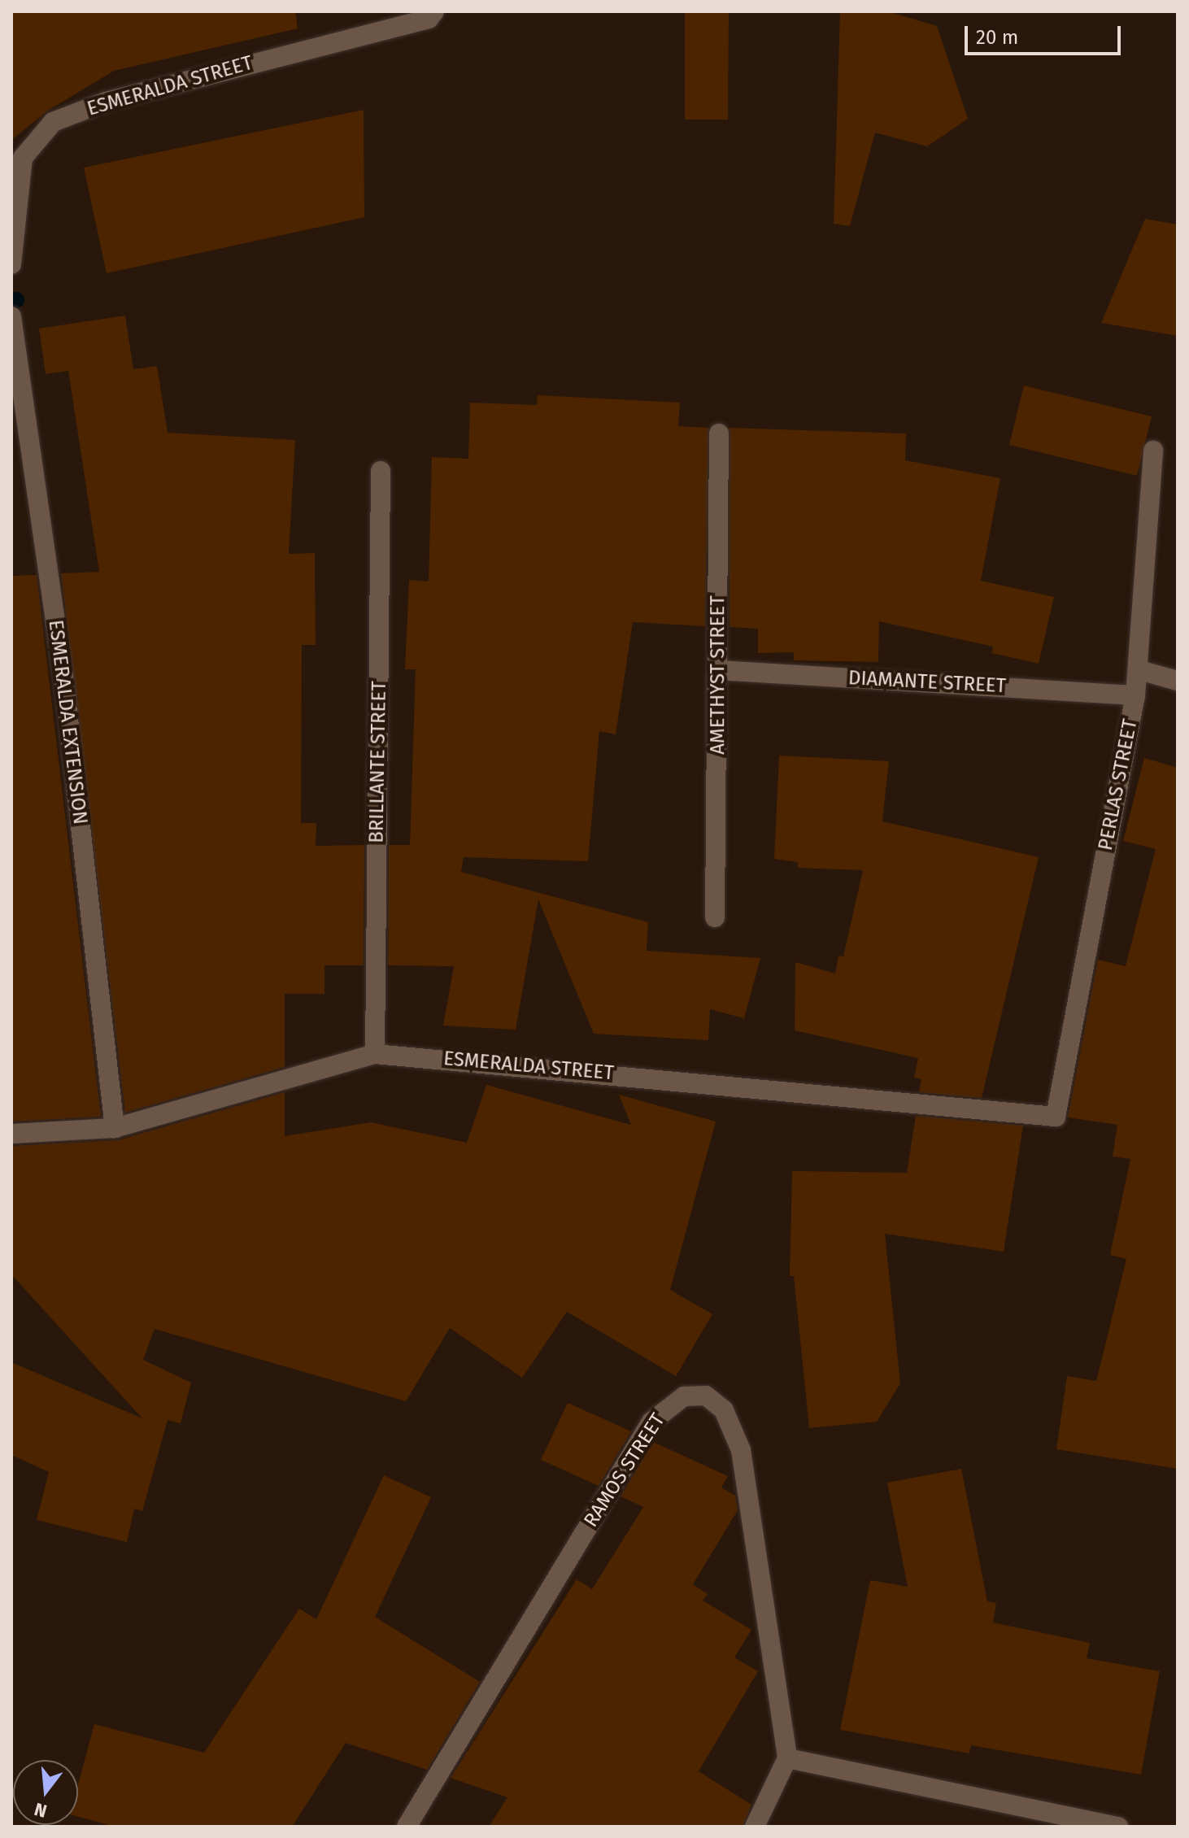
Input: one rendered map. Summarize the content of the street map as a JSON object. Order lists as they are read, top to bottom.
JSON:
{
  "streets": {
    "street": [
      "ESMERALDA STREET",
      "AMETHYST STREET",
      "DIAMANTE STREET",
      "ESMERALDA EXTENSION",
      "BRILLANTE STREET",
      "PERLAS STREET",
      "RAMOS STREET"
    ]
  },
  "crossings": [
    ["ESMERALDA STREET", "ESMERALDA EXTENSION"],
    ["ESMERALDA STREET", "BRILLANTE STREET"],
    ["ESMERALDA STREET", "PERLAS STREET"],
    ["AMETHYST STREET", "DIAMANTE STREET"],
    ["DIAMANTE STREET", "PERLAS STREET"]
  ],
  "scale_bar": "20 m",
  "north": "bottom"
}
